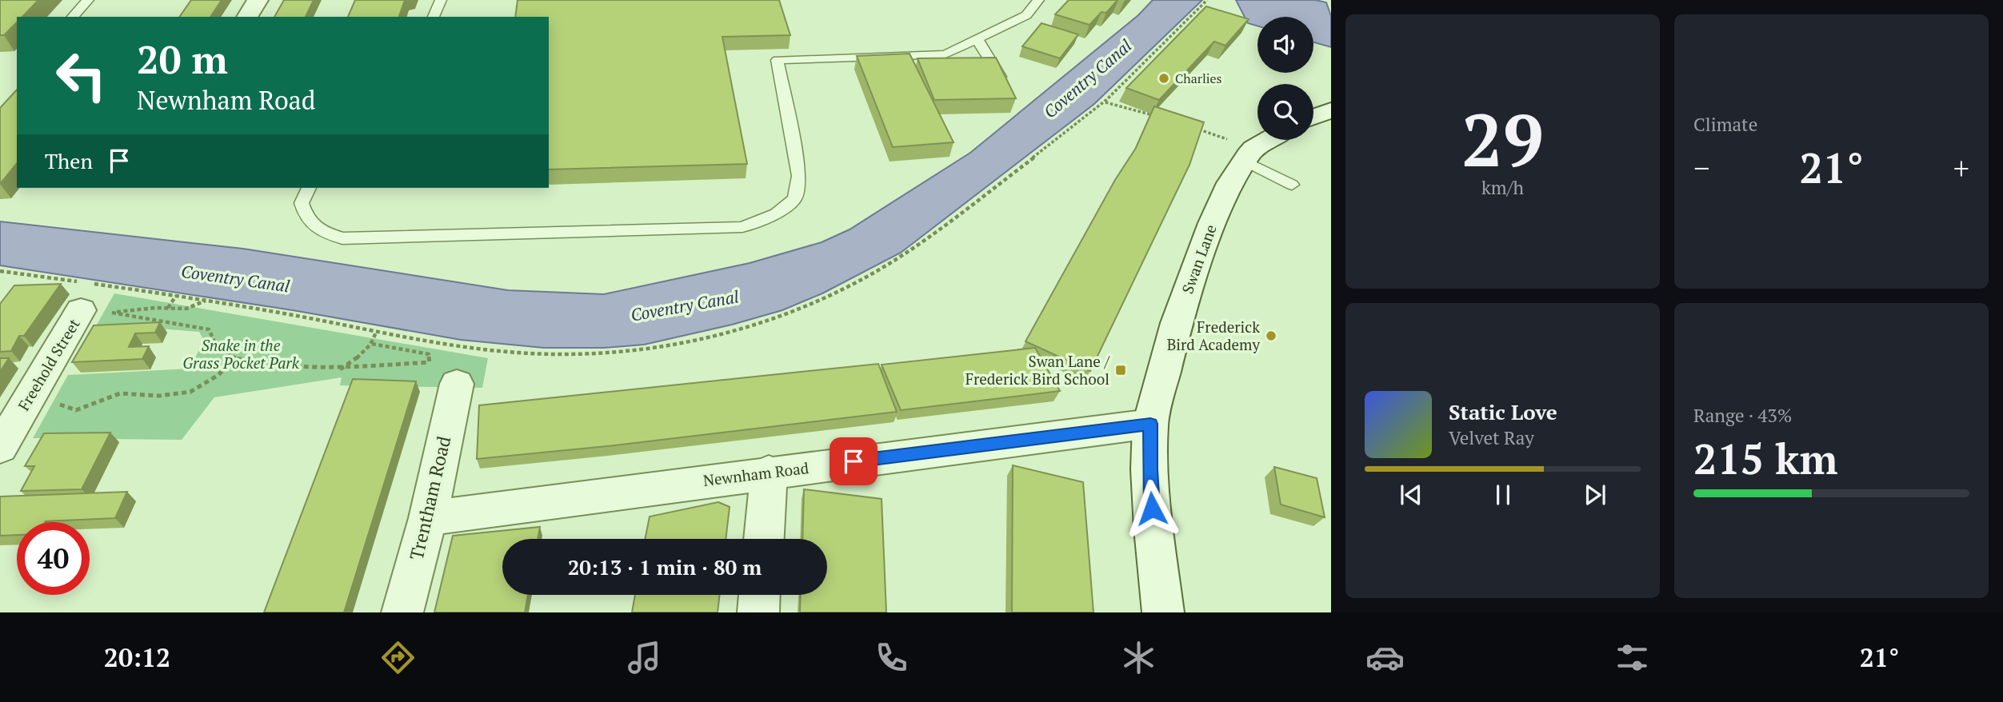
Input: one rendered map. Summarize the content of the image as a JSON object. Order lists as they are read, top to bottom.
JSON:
{
  "streets": {
    "street": [
      "Swan Lane",
      "Freehold Street",
      "Newnham Road",
      "Trentham Road"
    ]
  },
  "crossings": [
    ["Swan Lane", "Newnham Road"],
    ["Newnham Road", "Trentham Road"]
  ],
  "water": ["Coventry Canal"],
  "parks": ["Snake in the Grass Pocket Park"],
  "places": {
    "other": ["Charlies", "Frederick Bird Academy"],
    "transit": ["Swan Lane / Frederick Bird School"]
  },
  "page": {
    "tile": [
      ["29", "km/h"],
      "Climate",
      ["Range · 43%", "215 km"]
    ],
    "turn": ["20 m", "Newnham Road"],
    "then": "Then",
    "heat": ["−", "21°", "+"],
    "song": ["Static Love", "Velvet Ray"],
    "limit": "40",
    "trip": "20:13 · 1 min · 80 m",
    "tabs": ["20:12", "21°"]
  }
}
